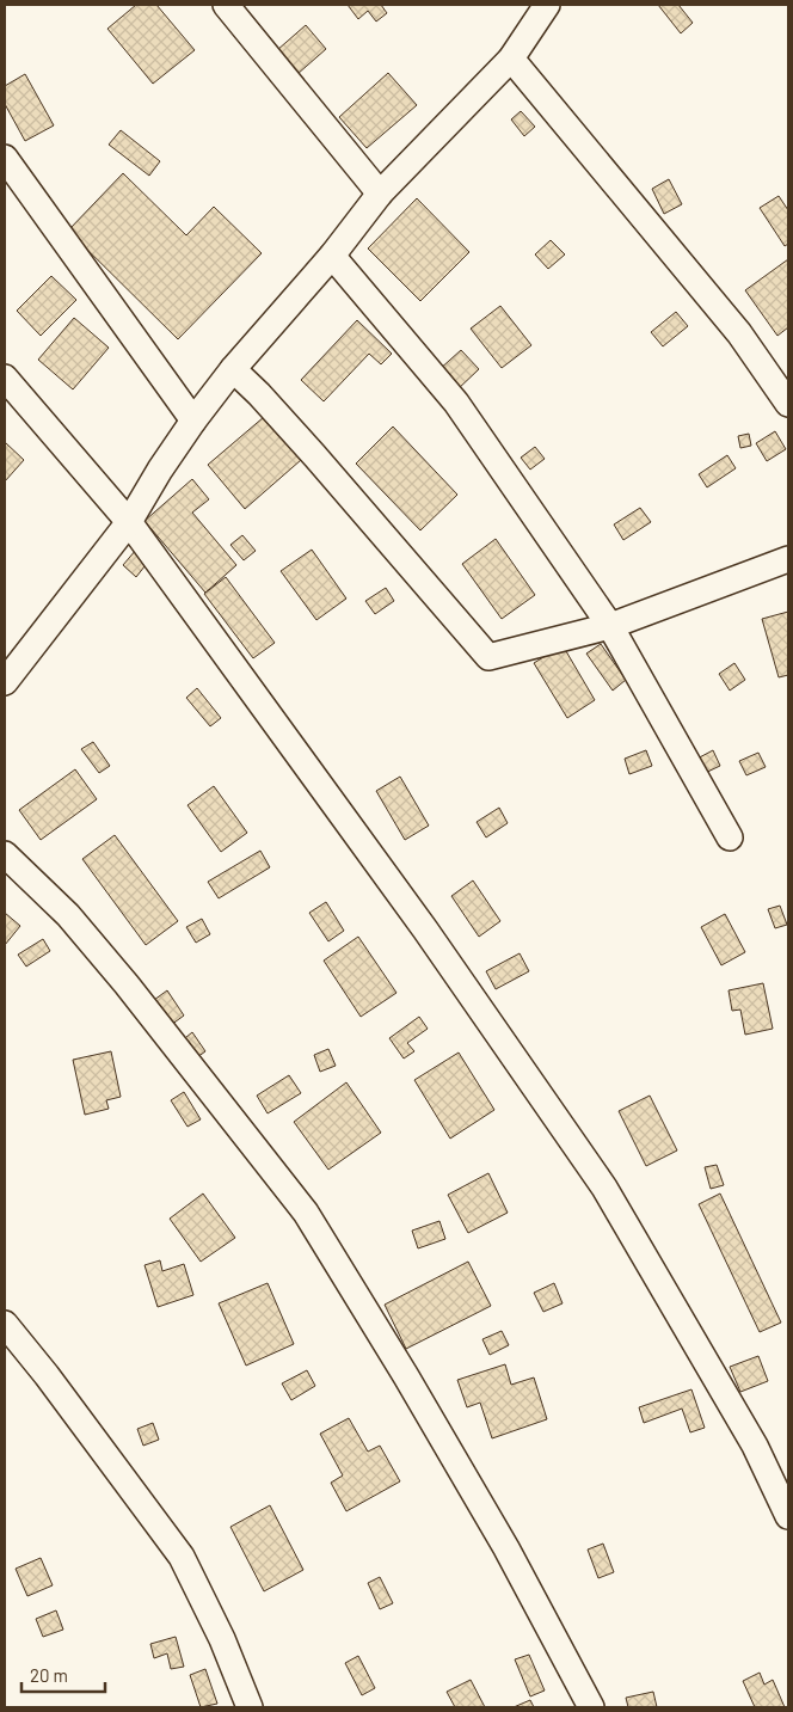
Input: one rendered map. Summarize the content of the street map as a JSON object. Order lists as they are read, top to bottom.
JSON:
{
  "scale_bar": "20 m"
}
